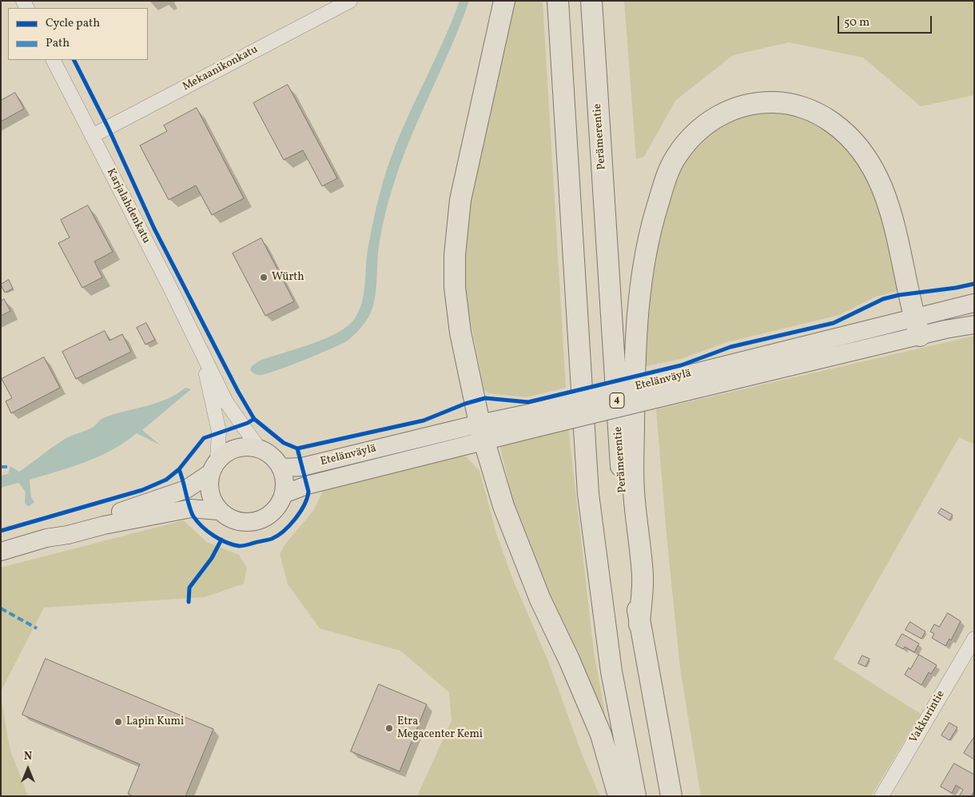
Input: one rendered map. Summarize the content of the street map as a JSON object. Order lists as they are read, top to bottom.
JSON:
{
  "streets": {
    "highway": ["Perämerentie", "4"],
    "main road": ["Etelänväylä"],
    "street": ["Mekaanikonkatu", "Karjalahdenkatu", "Vakkurintie"]
  },
  "crossings": [
    ["Mekaanikonkatu", "Karjalahdenkatu"],
    ["Karjalahdenkatu", "Etelänväylä"]
  ],
  "places": ["Würth", "Lapin Kumi", "Etra Megacenter Kemi"],
  "legend": ["Cycle path", "Path"],
  "scale_bar": "50 m",
  "north": "top"
}
